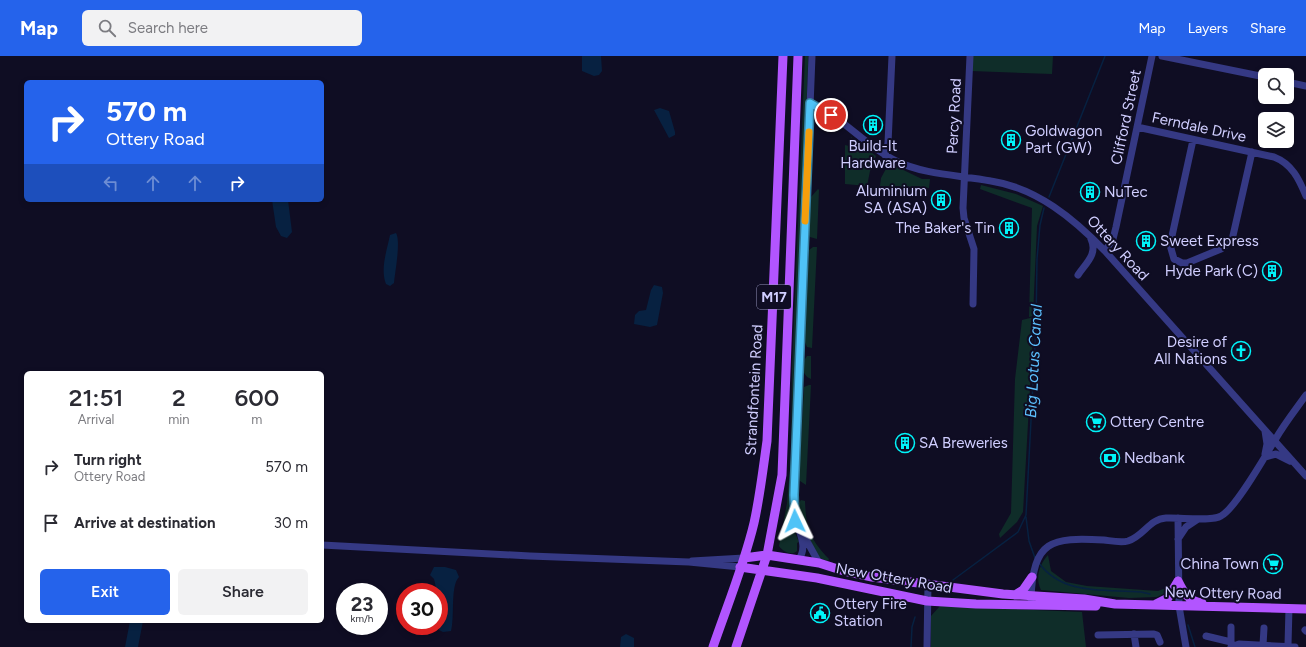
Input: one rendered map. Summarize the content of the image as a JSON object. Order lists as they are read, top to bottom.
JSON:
{
  "streets": {
    "main road": ["M17", "Strandfontein Road", "New Ottery Road"],
    "street": [
      "Percy Road",
      "Clifford Street",
      "Ferndale Drive",
      "Ottery Road"
    ]
  },
  "crossings": [
    ["Percy Road", "Ottery Road"],
    ["Clifford Street", "Ferndale Drive"],
    ["Clifford Street", "Ottery Road"],
    ["Strandfontein Road", "New Ottery Road"]
  ],
  "water": ["Big Lotus Canal"],
  "places": {
    "building": [
      "Build-It Hardware",
      "Goldwagon Part (GW)",
      "NuTec",
      "Aluminium SA (ASA)",
      "The Baker's Tin",
      "Sweet Express",
      "Hyde Park (C)",
      "SA Breweries"
    ],
    "church": ["Desire of All Nations"],
    "supermarket": ["Ottery Centre", "China Town"],
    "bank": ["Nedbank"],
    "public building": ["Ottery Fire Station"]
  },
  "page": {
    "header": "Map",
    "search": "Search here",
    "nav": ["Map", "Layers", "Share"],
    "turn": ["570 m", "Ottery Road"],
    "eta": [
      "21:51",
      "Arrival",
      "2",
      "min",
      "600",
      "m"
    ],
    "list": [
      {
        "name": "Turn right",
        "note": "Ottery Road",
        "value": "570 m"
      },
      {
        "name": "Arrive at destination",
        "value": "30 m"
      }
    ],
    "buttons": ["Exit", "Share"],
    "speed": "23 km/h",
    "limit": "30"
  }
}
